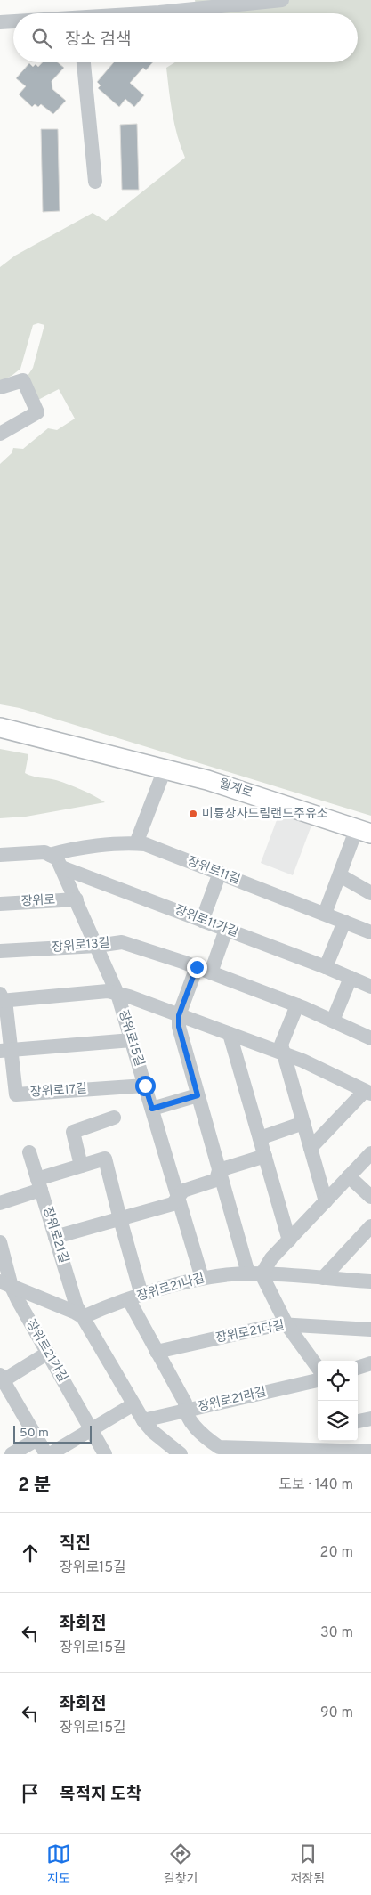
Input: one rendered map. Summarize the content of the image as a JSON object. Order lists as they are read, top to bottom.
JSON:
{
  "streets": {
    "main road": ["월계로"],
    "street": [
      "장위로11길",
      "장위로",
      "장위로11가길",
      "장위로13길",
      "장위로15길",
      "장위로17길",
      "장위로21길",
      "장위로21나길",
      "장위로21다길",
      "장위로21가길",
      "장위로21라길"
    ]
  },
  "crossings": [
    ["월계로", "장위로11길"],
    ["장위로15길", "장위로17길"],
    ["장위로15길", "장위로21나길"],
    ["장위로21길", "장위로21나길"],
    ["장위로21길", "장위로21라길"]
  ],
  "places": ["미륭상사드림랜드주유소"],
  "scale_bar": "50 m",
  "page": {
    "search": "장소 검색",
    "scale": "50 m",
    "heading": ["2 분", "도보 · 140 m"],
    "list": [
      ["직진", "장위로15길", "20 m"],
      ["좌회전", "장위로15길", "30 m"],
      ["좌회전", "장위로15길", "90 m"],
      "목적지 도착"
    ],
    "nav": ["지도", "길찾기", "저장됨"]
  }
}
